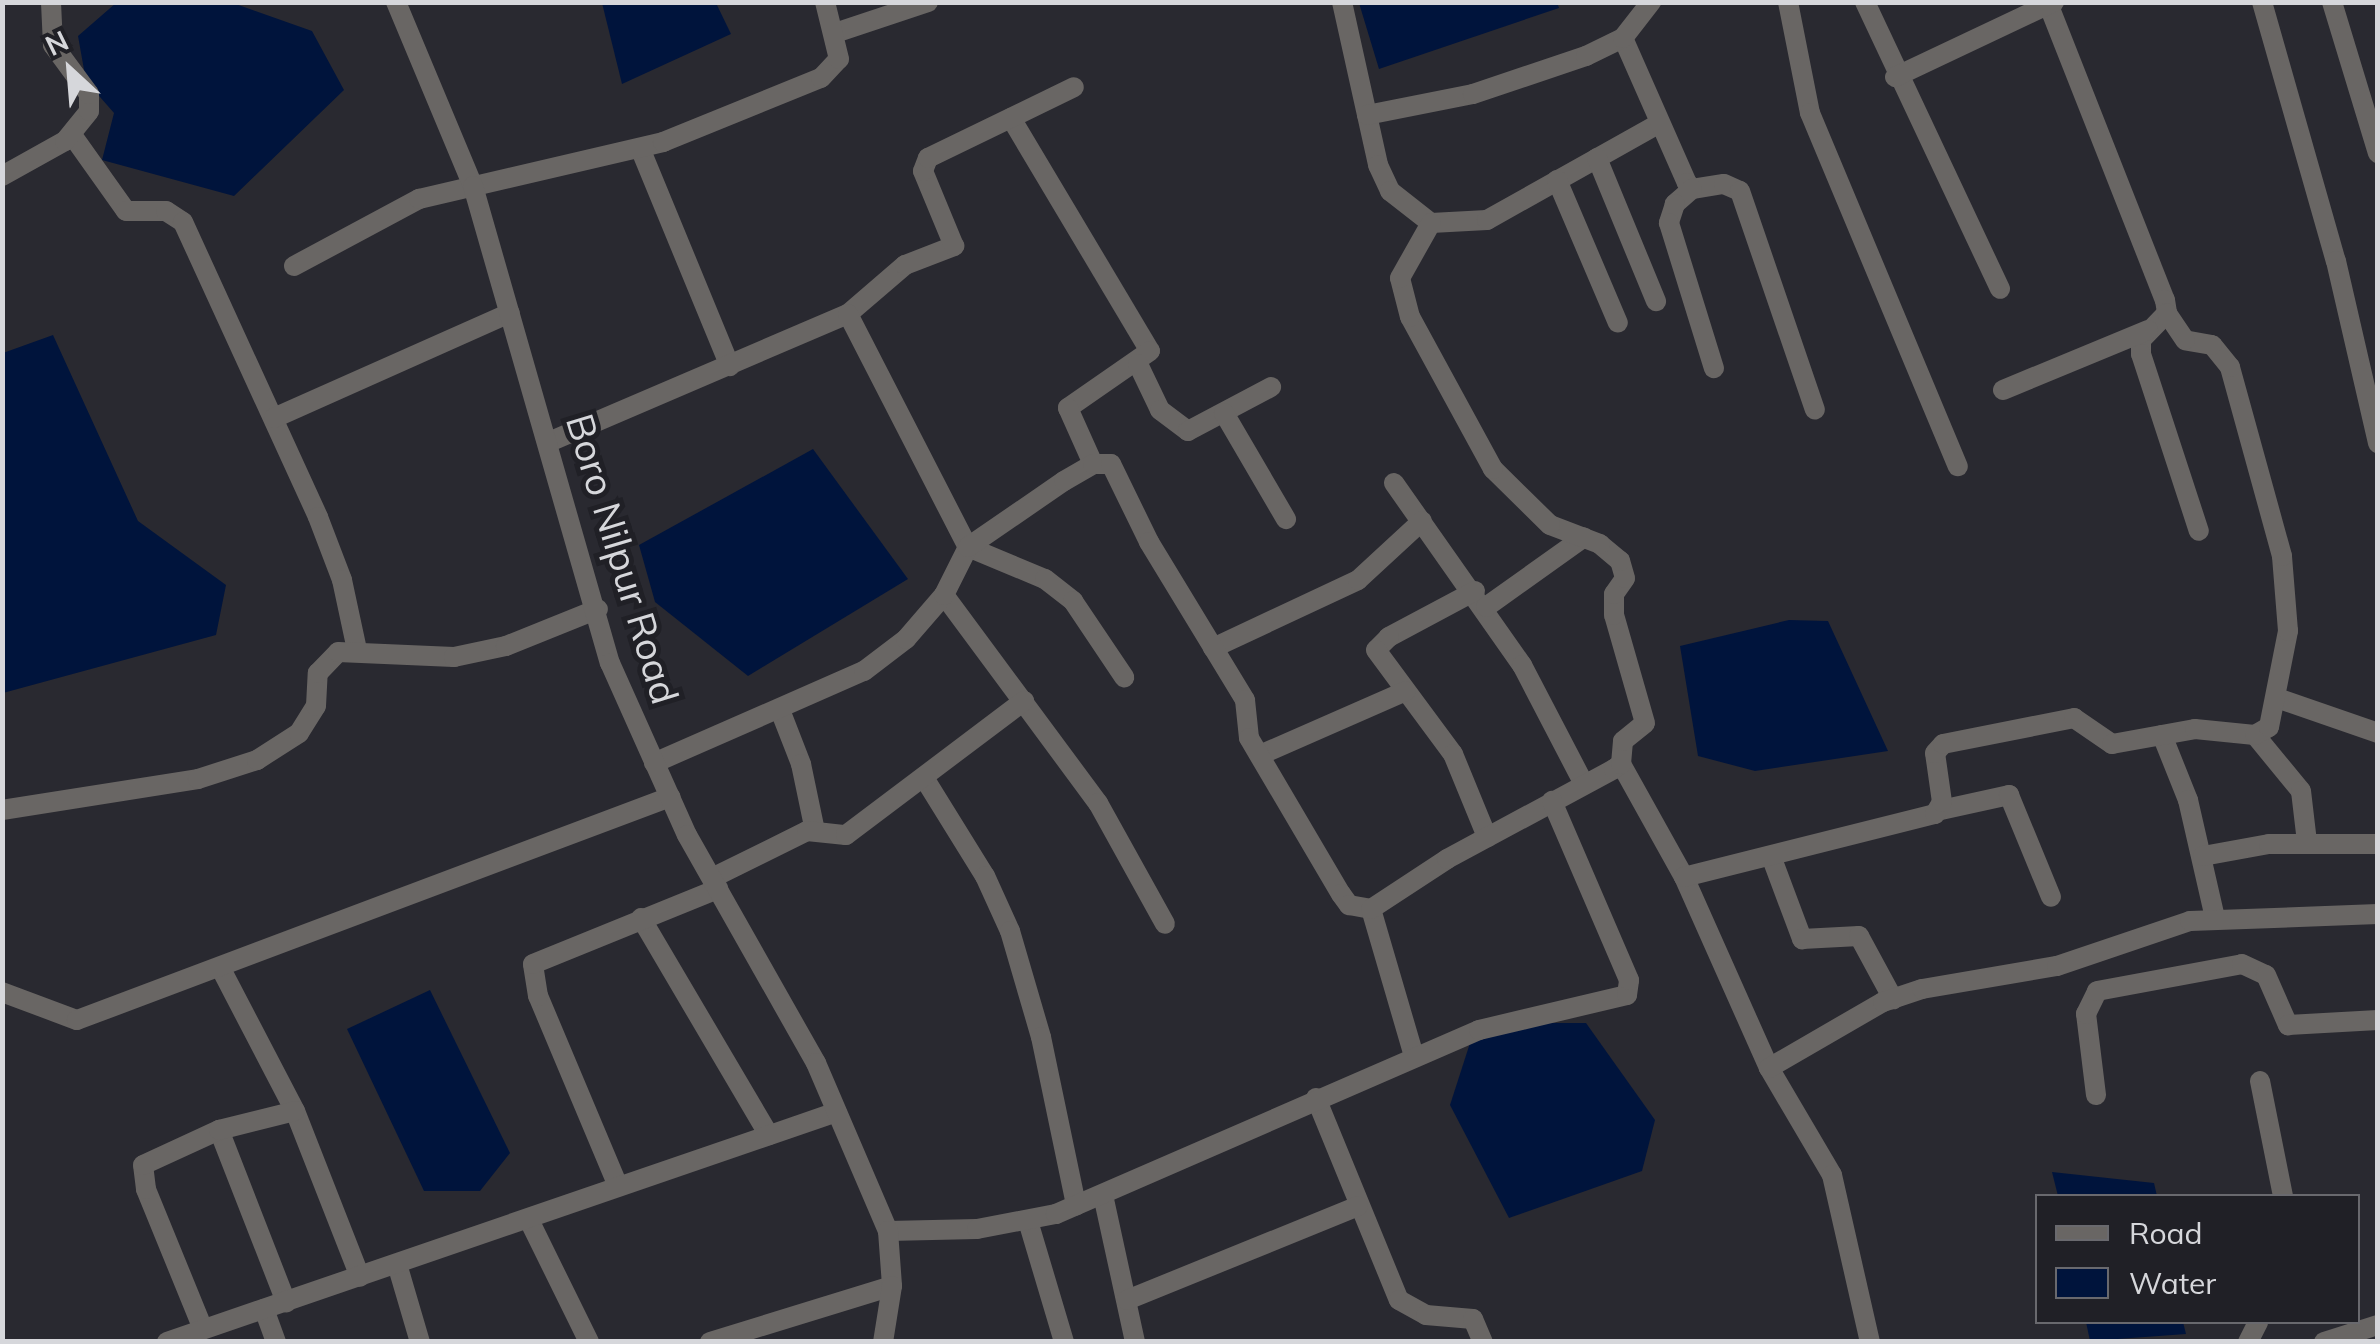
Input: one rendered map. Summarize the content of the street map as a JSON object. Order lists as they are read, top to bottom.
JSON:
{
  "streets": {
    "street": ["Boro Nilpur Road"]
  },
  "legend": ["Road", "Water"],
  "north": "top left"
}
